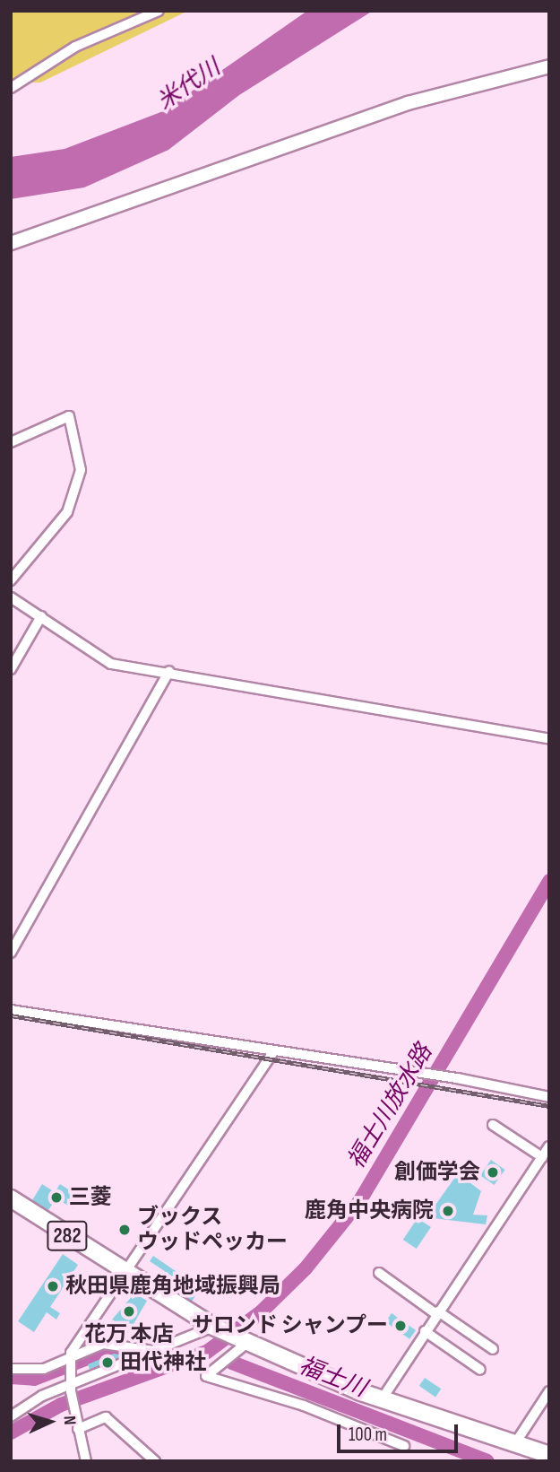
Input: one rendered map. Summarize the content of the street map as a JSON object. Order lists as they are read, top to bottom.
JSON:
{
  "streets": {
    "highway": ["282"]
  },
  "water": ["米代川", "福士川放水路", "福士川"],
  "places": [
    "創価学会",
    "三菱",
    "鹿角中央病院",
    "ブックス ウッドペッカー",
    "秋田県鹿角地域振興局",
    "花万 本店",
    "サロンド シャンプー",
    "田代神社"
  ],
  "scale_bar": "100 m",
  "north": "right"
}
